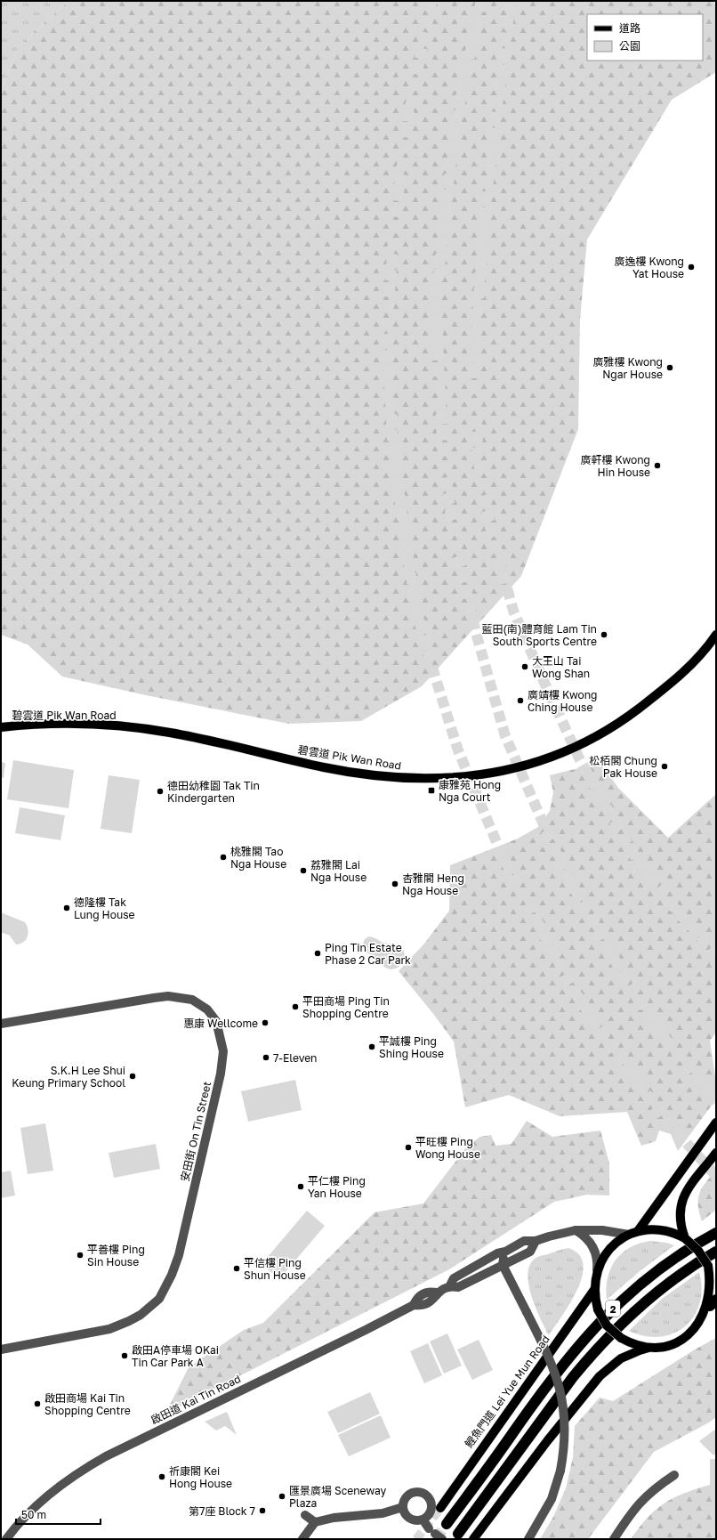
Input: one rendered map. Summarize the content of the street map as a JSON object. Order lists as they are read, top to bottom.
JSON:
{
  "streets": {
    "highway": ["2"],
    "main road": ["碧雲道 Pik Wan Road", "鯉魚門道 Lei Yue Mun Road"],
    "street": ["安田街 On Tin Street", "啟田道 Kai Tin Road"]
  },
  "crossings": [
    ["鯉魚門道 Lei Yue Mun Road", "啟田道 Kai Tin Road"]
  ],
  "places": {
    "other": [
      "廣逸樓 Kwong Yat House",
      "廣雅樓 Kwong Ngar House",
      "廣軒樓 Kwong Hin House",
      "藍田(南)體育館 Lam Tin South Sports Centre",
      "大王山 Tai Wong Shan",
      "廣靖樓 Kwong Ching House",
      "松栢閣 Chung Pak House",
      "德田幼稚園 Tak Tin Kindergarten",
      "桃雅閣 Tao Nga House",
      "荔雅閣 Lai Nga House",
      "杏雅閣 Heng Nga House",
      "德隆樓 Tak Lung House",
      "Ping Tin Estate Phase 2 Car Park",
      "平田商場 Ping Tin Shopping Centre",
      "惠康 Wellcome",
      "平誠樓 Ping Shing House",
      "7-Eleven",
      "S.K.H Lee Shui Keung Primary School",
      "平旺樓 Ping Wong House",
      "平仁樓 Ping Yan House",
      "平善樓 Ping Sin House",
      "平信樓 Ping Shun House",
      "啟田A停車場 OKai Tin Car Park A",
      "啟田商場 Kai Tin Shopping Centre",
      "祈康閣 Kei Hong House",
      "匯景廣場 Sceneway Plaza",
      "第7座 Block 7"
    ],
    "transit": ["康雅苑 Hong Nga Court"]
  },
  "legend": ["道路", "公園"],
  "scale_bar": "50 m"
}
